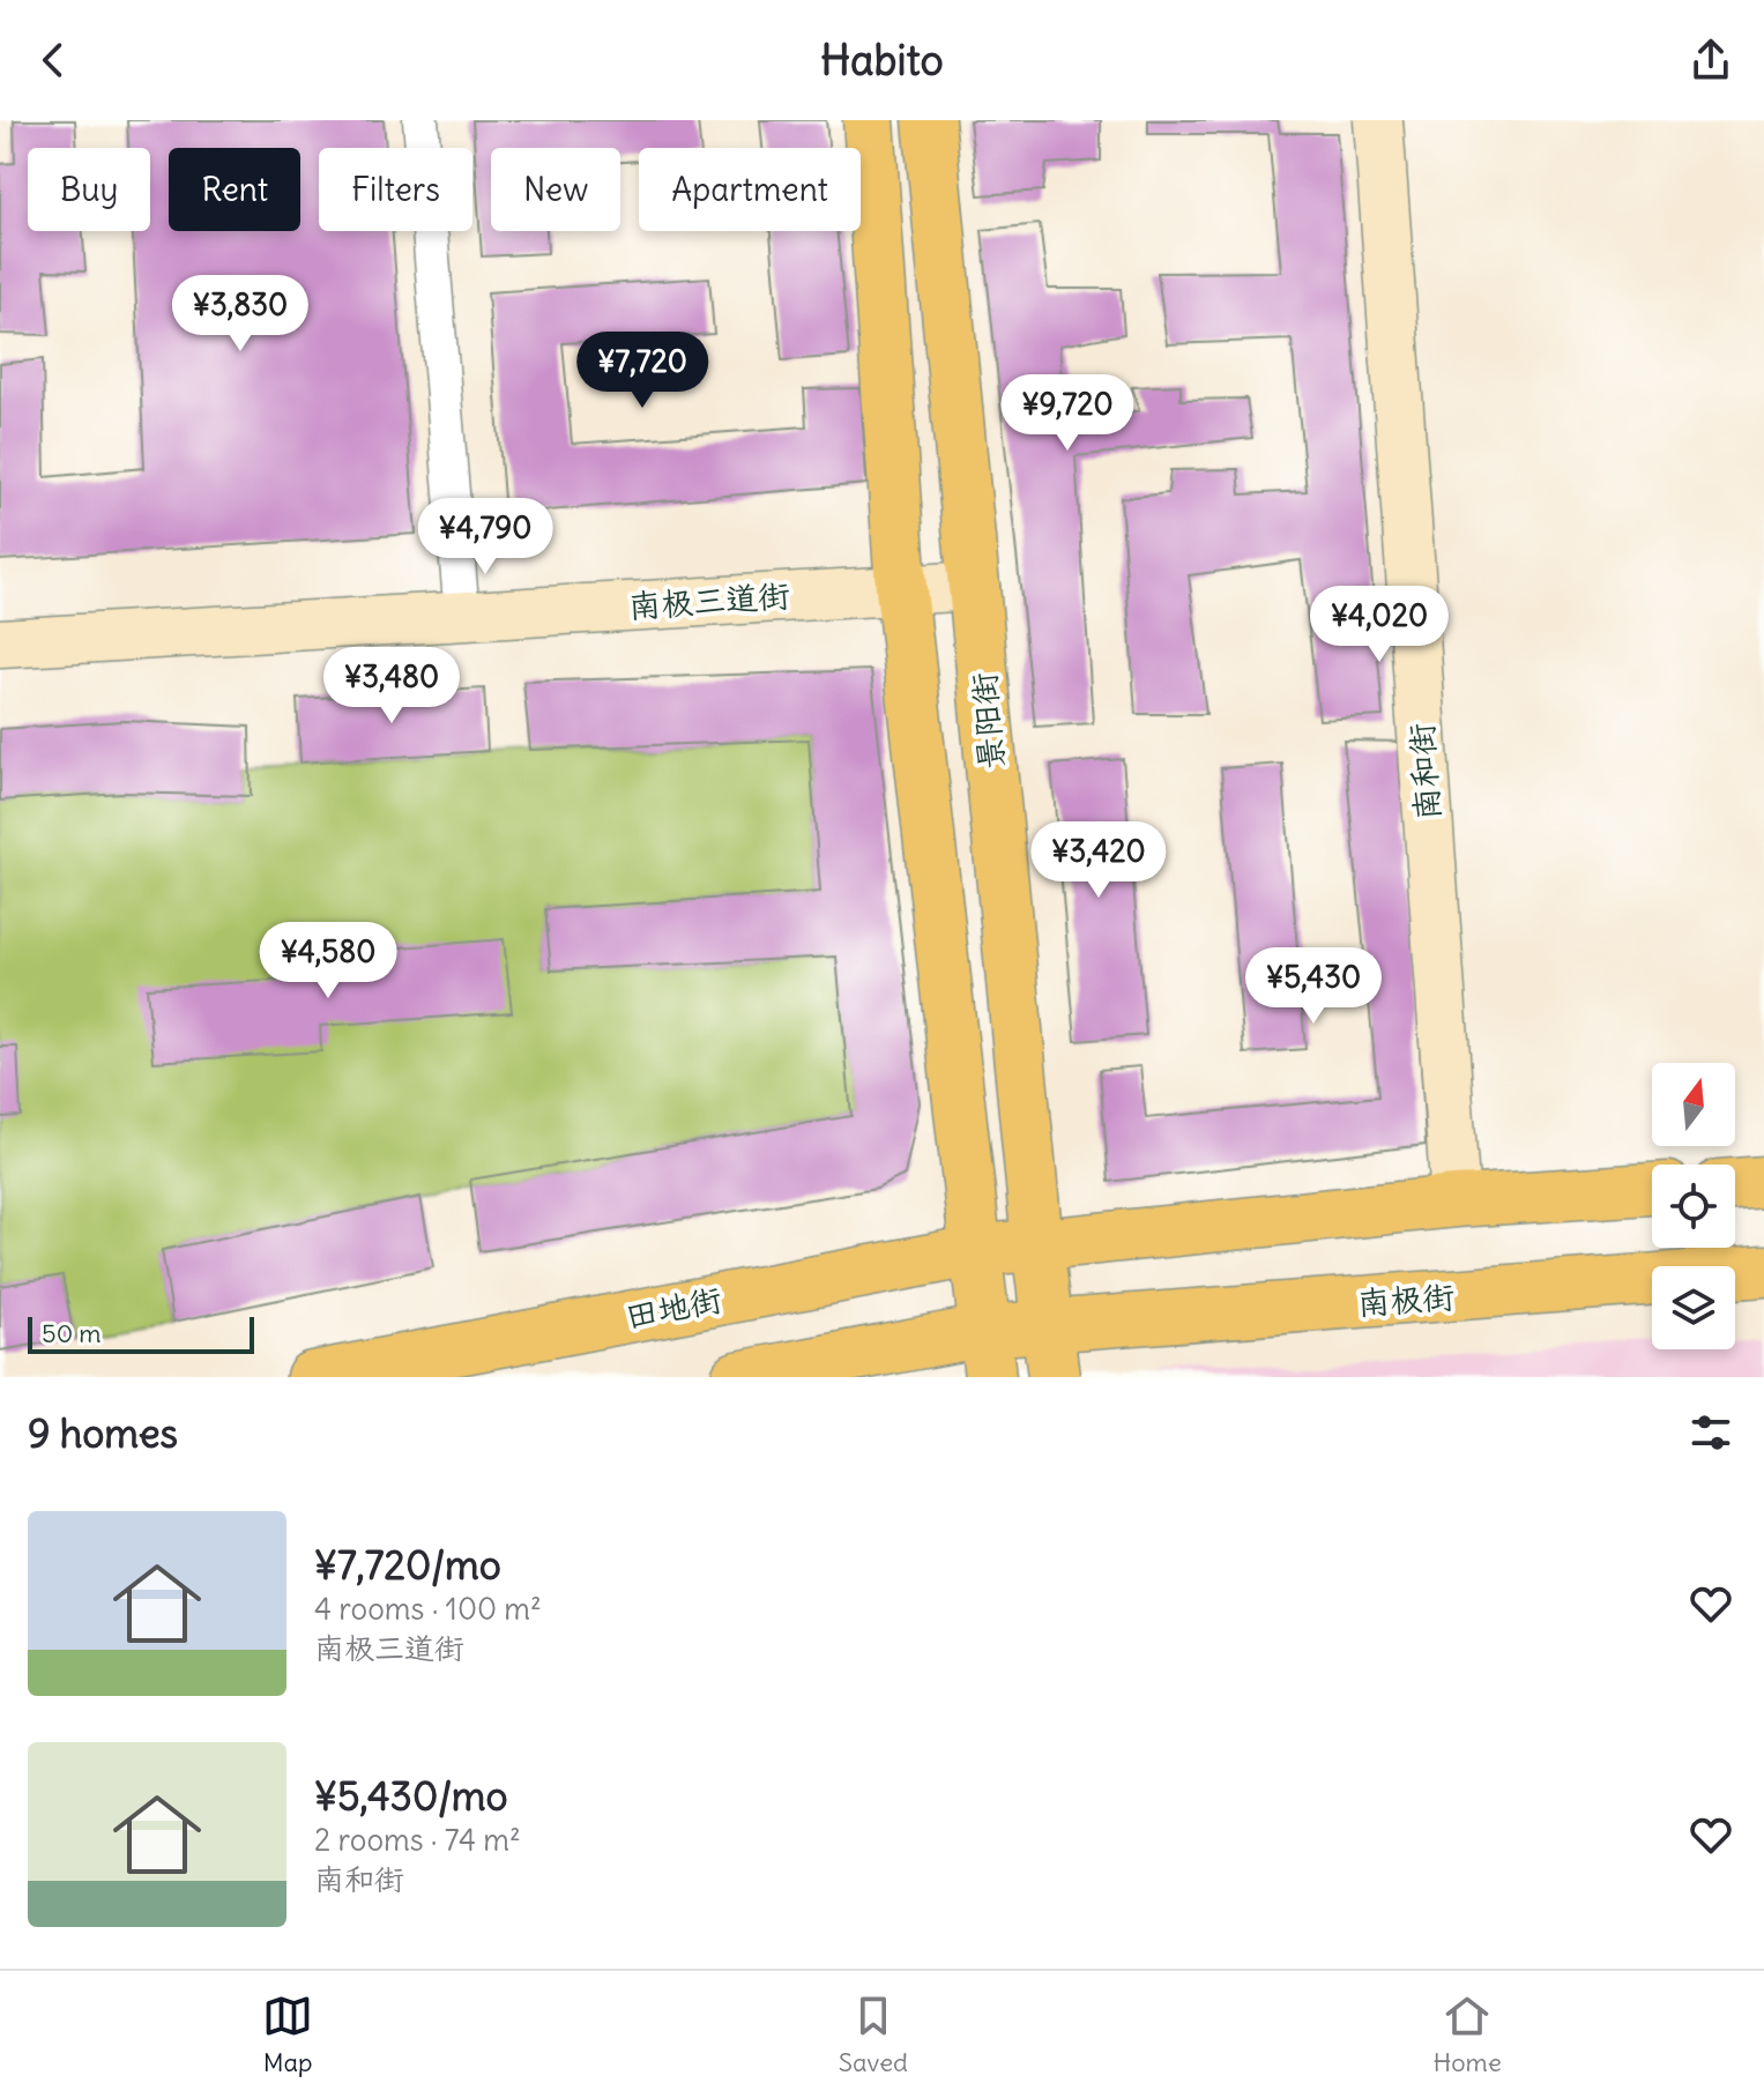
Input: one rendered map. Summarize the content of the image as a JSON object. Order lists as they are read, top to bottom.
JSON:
{
  "streets": {
    "main road": ["景阳街", "南极街", "田地街"],
    "street": ["南极三道街", "南和街"]
  },
  "crossings": [
    ["南极三道街", "景阳街"],
    ["景阳街", "南极街"],
    ["景阳街", "田地街"]
  ],
  "scale_bar": "50 m",
  "north": "top",
  "page": {
    "header": "Habito",
    "chip": [
      "Buy",
      "Rent",
      "Filters",
      "New",
      "Apartment"
    ],
    "price": [
      "¥3,830",
      "¥7,720",
      "¥9,720",
      "¥4,790",
      "¥4,020",
      "¥3,480",
      "¥3,420",
      "¥4,580",
      "¥5,430"
    ],
    "scale": "50 m",
    "heading": "9 homes",
    "list": [
      {
        "name": "¥7,720/mo",
        "note": "4 rooms · 100 m² · 南极三道街"
      },
      {
        "name": "¥5,430/mo",
        "note": "2 rooms · 74 m² · 南和街"
      }
    ],
    "tabs": ["Map", "Saved", "Home"]
  }
}
